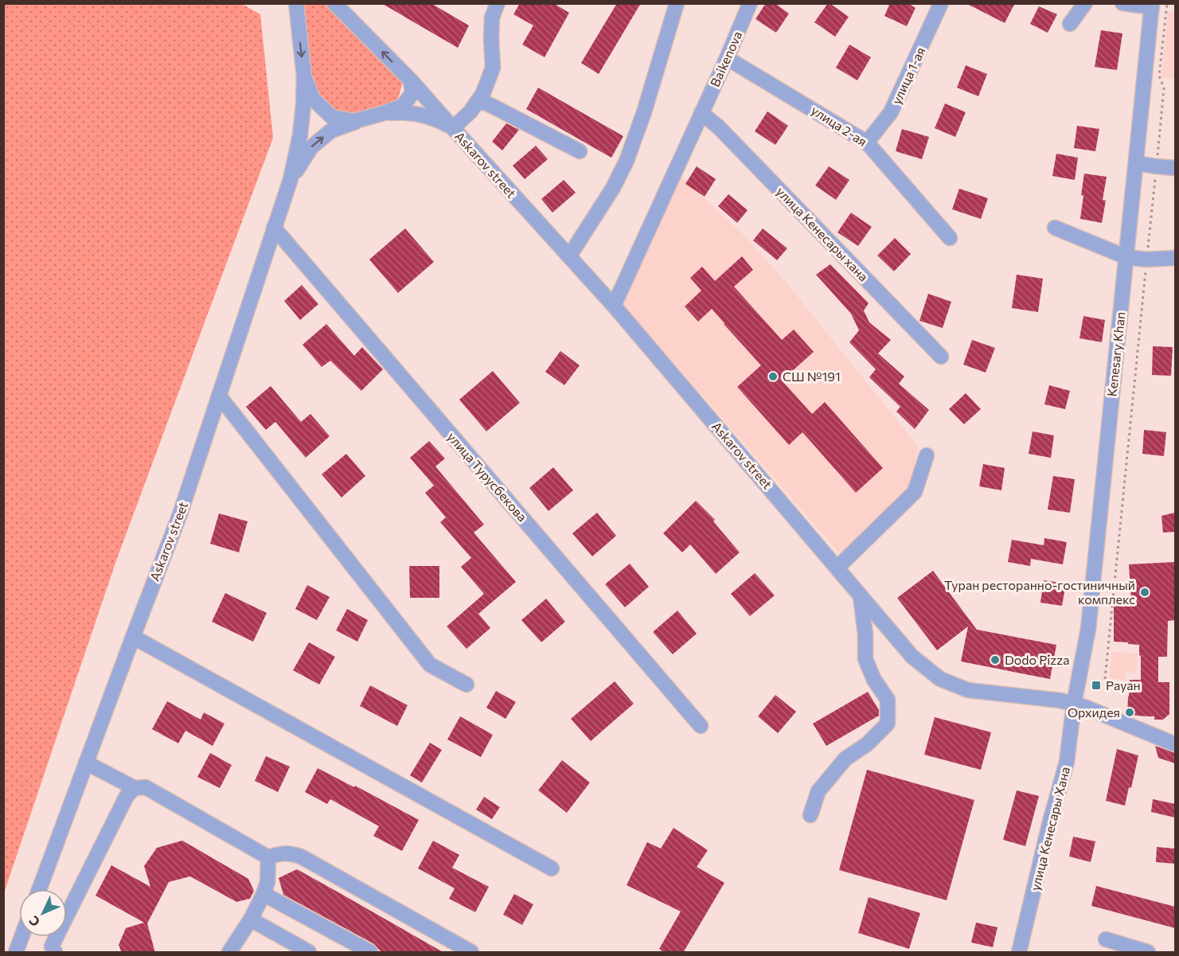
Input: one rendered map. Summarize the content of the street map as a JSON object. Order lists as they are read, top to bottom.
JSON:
{
  "streets": {
    "street": [
      "Baikenova",
      "улица 1-ая",
      "улица 2-ая",
      "Askarov street",
      "улица Кенесары хана",
      "Kenesary Khan",
      "улица Турусбекова",
      "улица Кенесары Хана"
    ]
  },
  "crossings": [
    ["Baikenova", "улица 2-ая"],
    ["Baikenova", "Askarov street"],
    ["Baikenova", "улица Кенесары хана"],
    ["улица 1-ая", "улица 2-ая"],
    ["Askarov street", "Kenesary Khan"],
    ["Askarov street", "улица Турусбекова"],
    ["Askarov street", "улица Кенесары Хана"],
    ["Kenesary Khan", "улица Кенесары Хана"]
  ],
  "places": {
    "other": [
      "СШ №191",
      "Туран ресторанно-гостиничный комплекс",
      "Dodo Pizza",
      "Орхидея"
    ],
    "transit": ["Рауан"]
  },
  "north": "bottom left"
}
